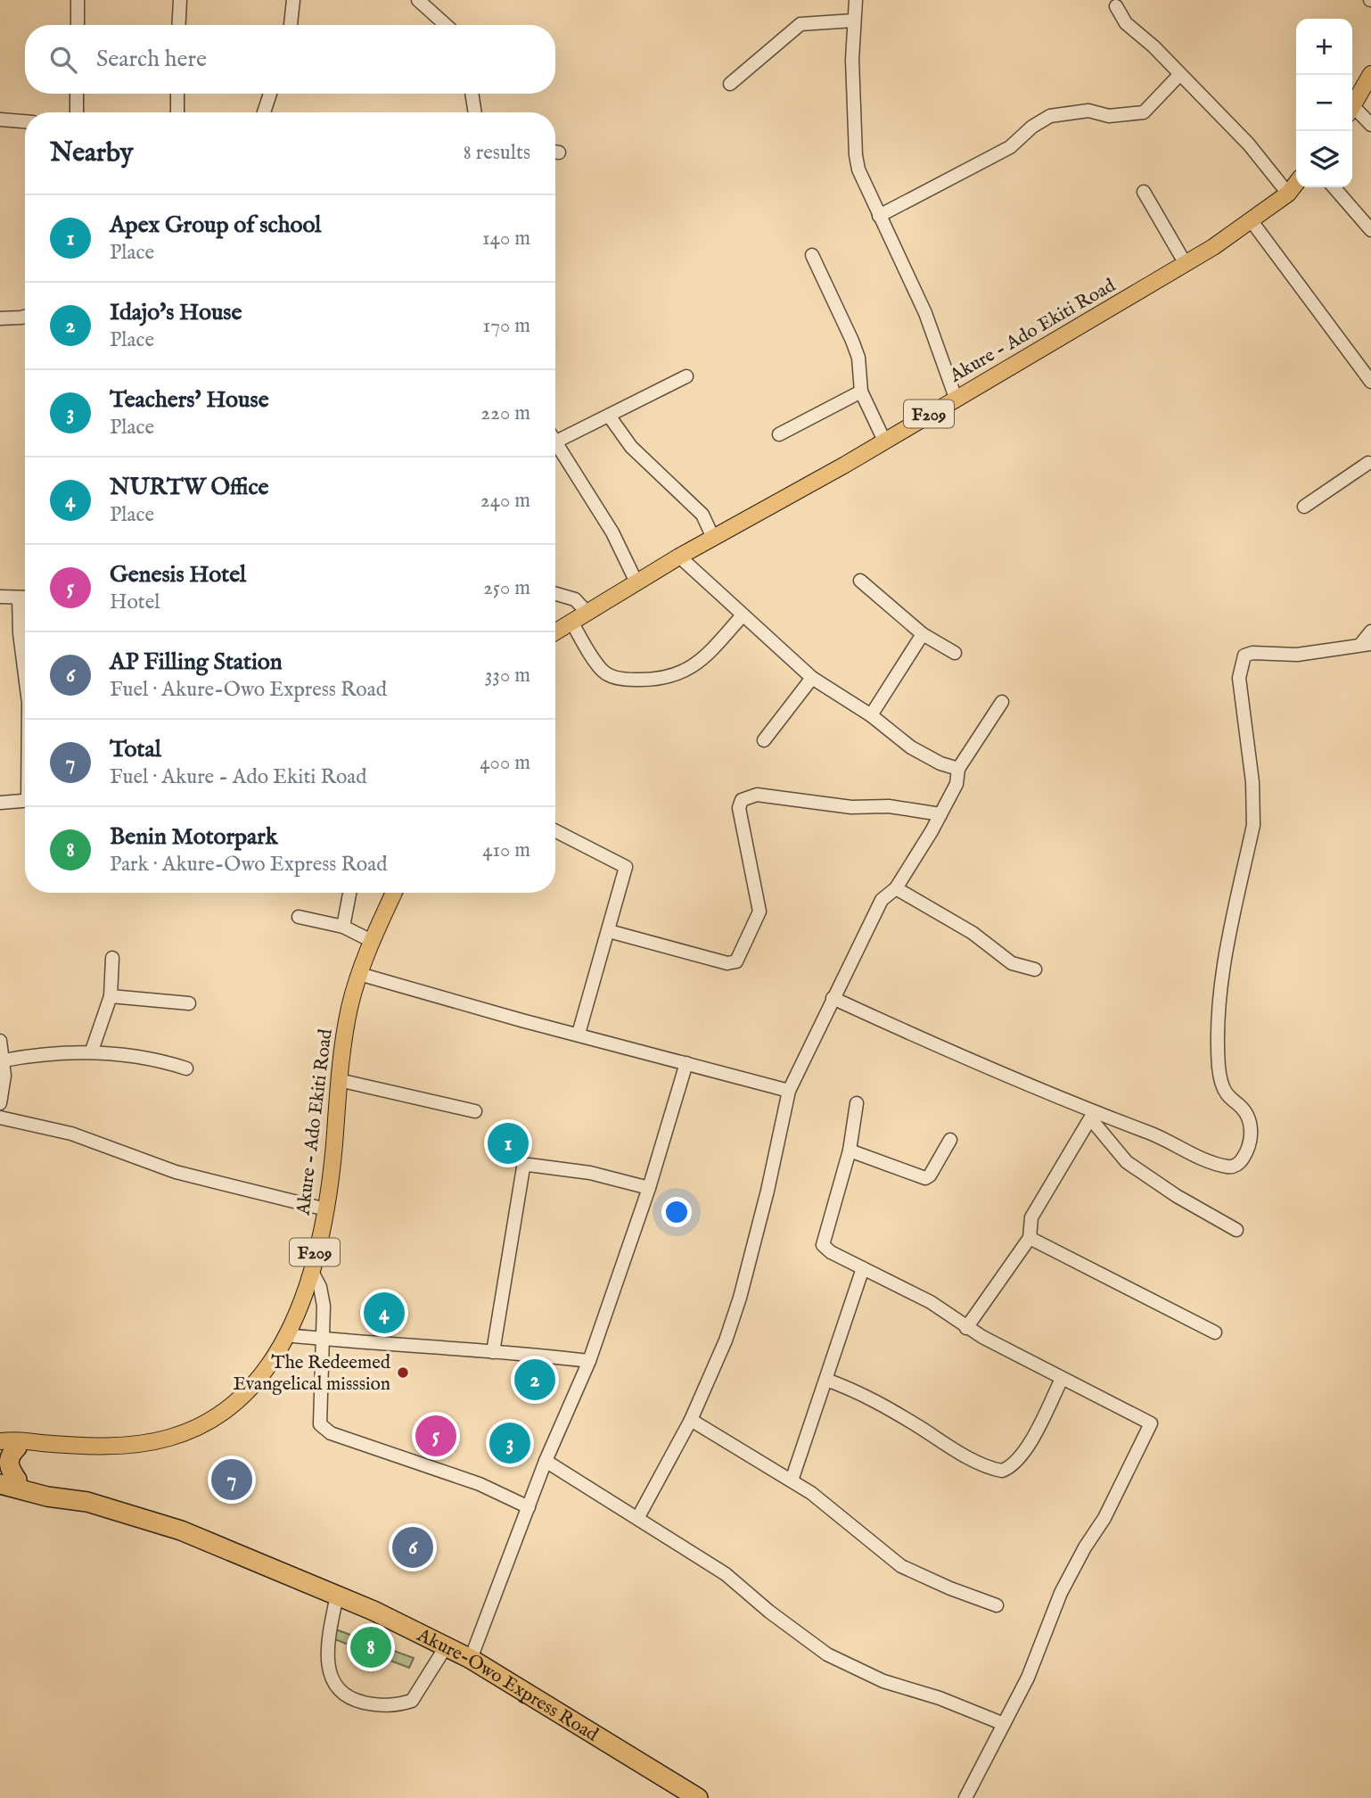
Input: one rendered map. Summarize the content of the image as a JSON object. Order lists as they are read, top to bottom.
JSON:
{
  "streets": {
    "highway": ["Akure-Owo Express Road"],
    "main road": ["Akure - Ado Ekiti Road", "F209"]
  },
  "places": ["The Redeemed Evangelical misssion"],
  "page": {
    "map_buttons": ["+", "−"],
    "search": "Search here",
    "heading": ["Nearby", "8 results"],
    "list": [
      {
        "mark": "1",
        "name": "Apex Group of school",
        "note": "Place",
        "value": "140 m"
      },
      {
        "mark": "2",
        "name": "Idajo's House",
        "note": "Place",
        "value": "170 m"
      },
      {
        "mark": "3",
        "name": "Teachers' House",
        "note": "Place",
        "value": "220 m"
      },
      {
        "mark": "4",
        "name": "NURTW Office",
        "note": "Place",
        "value": "240 m"
      },
      {
        "mark": "5",
        "name": "Genesis Hotel",
        "note": "Hotel",
        "value": "250 m"
      },
      {
        "mark": "6",
        "name": "AP Filling Station",
        "note": "Fuel · Akure-Owo Express Road",
        "value": "330 m"
      },
      {
        "mark": "7",
        "name": "Total",
        "note": "Fuel · Akure - Ado Ekiti Road",
        "value": "400 m"
      },
      {
        "mark": "8",
        "name": "Benin Motorpark",
        "note": "Park · Akure-Owo Express Road",
        "value": "410 m"
      }
    ],
    "pins": [
      "1",
      "4",
      "2",
      "5",
      "3",
      "7",
      "6",
      "8"
    ]
  }
}
